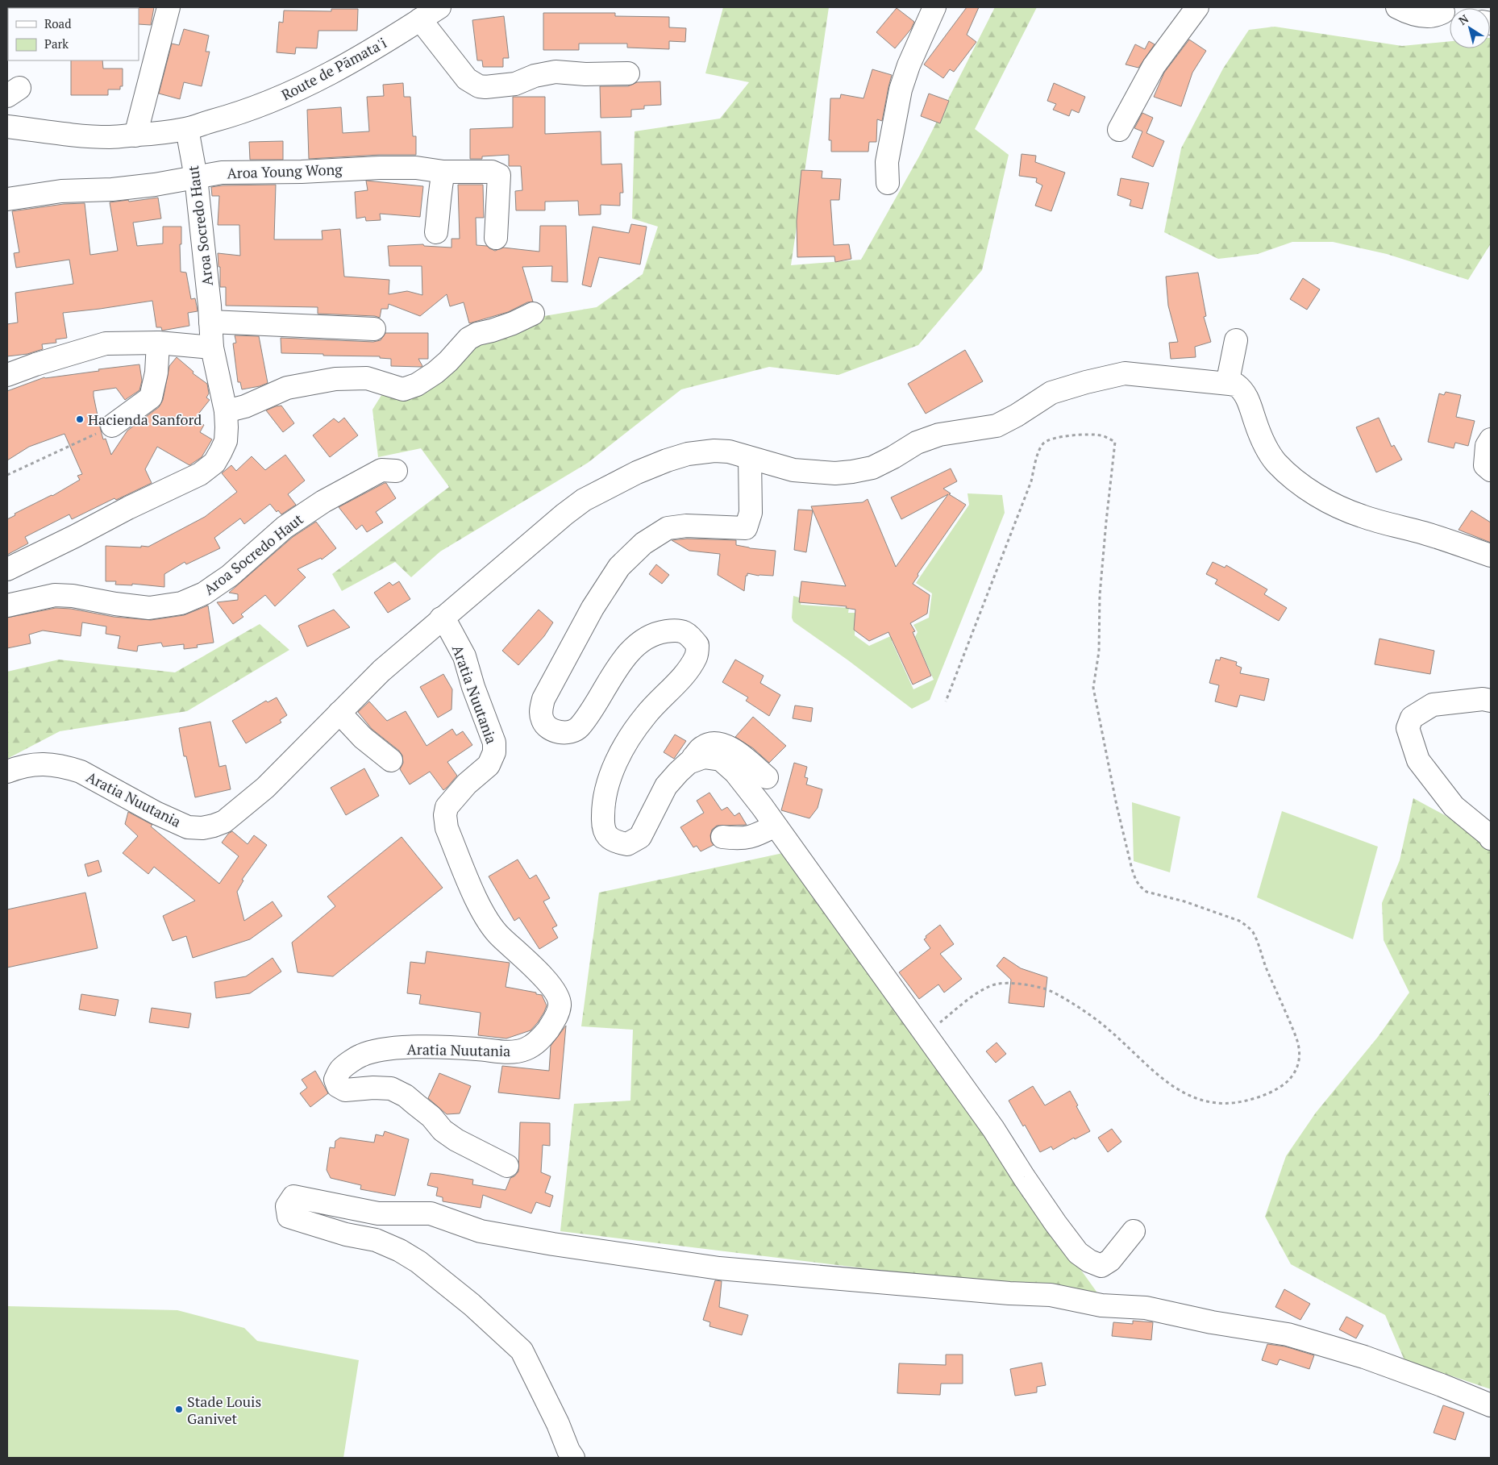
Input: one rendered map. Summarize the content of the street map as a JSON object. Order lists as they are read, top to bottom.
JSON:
{
  "streets": {
    "street": [
      "Route de Pāmata'i",
      "Aroa Young Wong",
      "Aroa Socredo Haut",
      "Aratia Nuutania"
    ]
  },
  "crossings": [
    ["Route de Pāmata'i", "Aroa Socredo Haut"],
    ["Aroa Young Wong", "Aroa Socredo Haut"]
  ],
  "places": ["Hacienda Sanford", "Stade Louis Ganivet"],
  "legend": ["Road", "Park"],
  "north": "top left"
}
